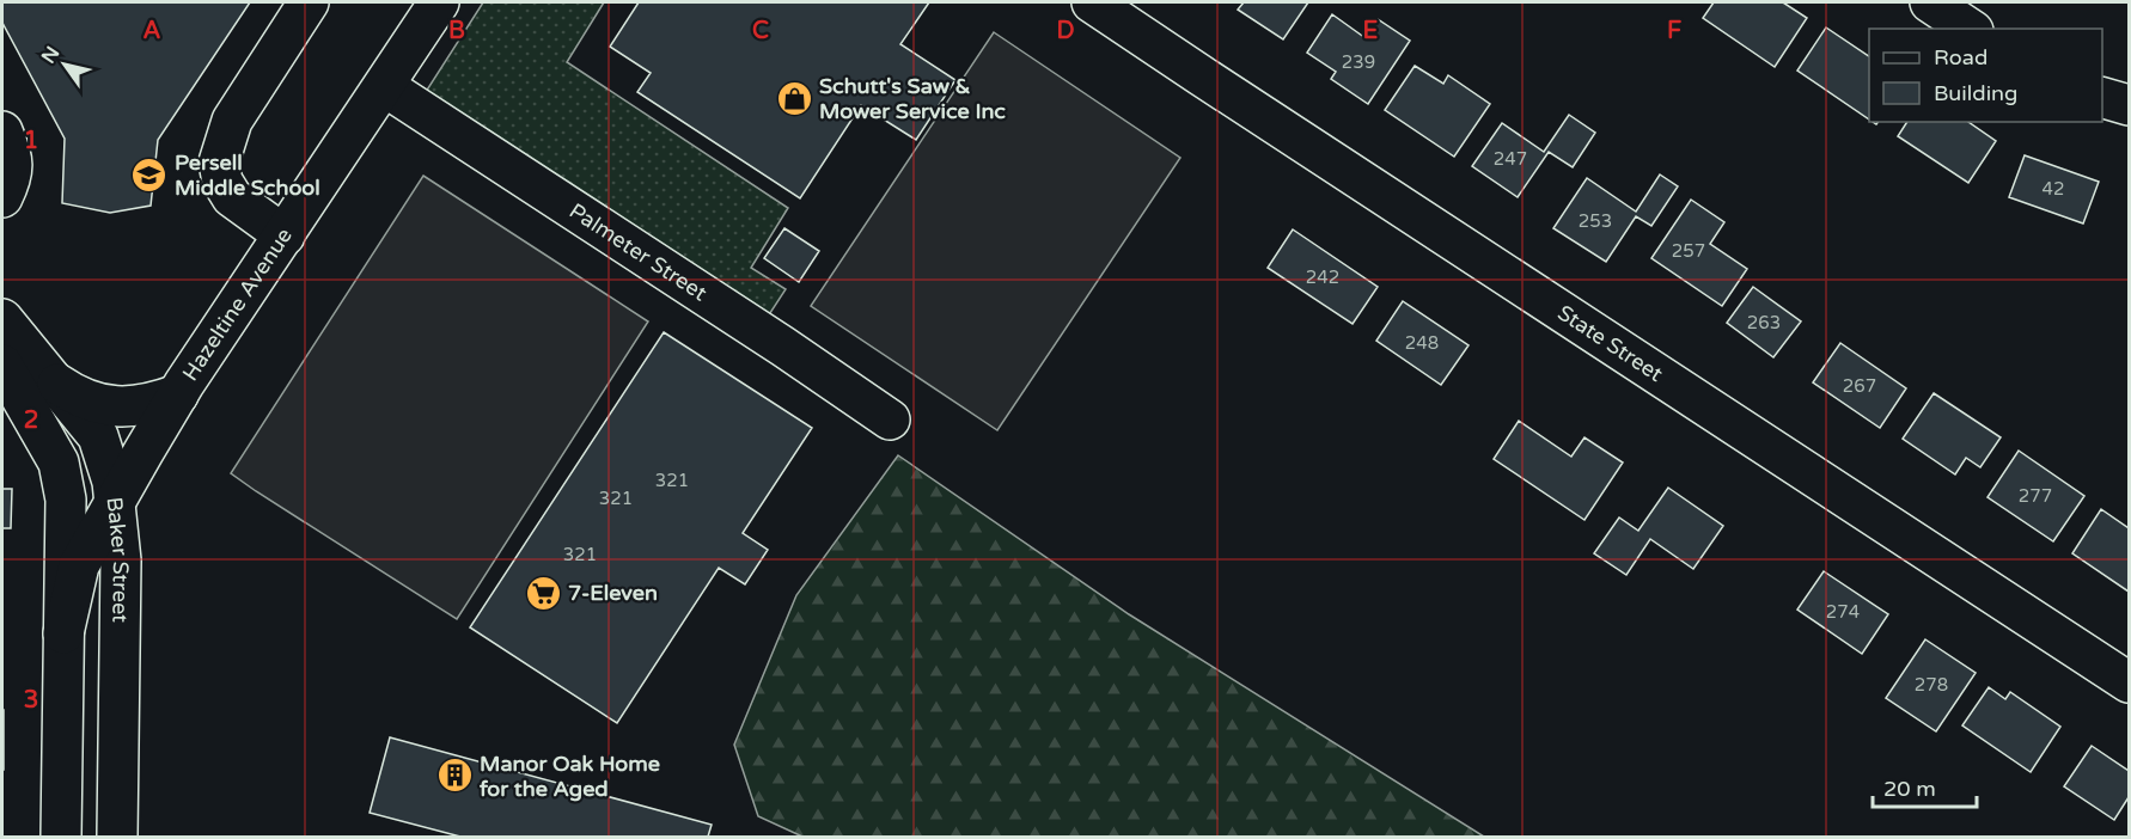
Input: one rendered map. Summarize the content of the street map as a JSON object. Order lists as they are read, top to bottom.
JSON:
{
  "streets": {
    "street": [
      "Palmeter Street",
      "Hazeltine Avenue",
      "State Street",
      "Baker Street"
    ]
  },
  "crossings": [
    ["Palmeter Street", "Hazeltine Avenue"],
    ["Hazeltine Avenue", "Baker Street"]
  ],
  "places": {
    "shop": ["Schutt's Saw & Mower Service Inc"],
    "school or university": ["Persell Middle School"],
    "supermarket": ["7-Eleven"],
    "building": ["Manor Oak Home for the Aged"]
  },
  "house_numbers": [
    "239",
    "247",
    "42",
    "253",
    "257",
    "242",
    "263",
    "248",
    "267",
    "321",
    "277",
    "321",
    "321",
    "274",
    "278"
  ],
  "legend": ["Road", "Building"],
  "scale_bar": "20 m",
  "north": "top left",
  "grid": {
    "columns": [
      "A",
      "B",
      "C",
      "D",
      "E",
      "F"
    ],
    "rows": ["1", "2", "3"]
  }
}
